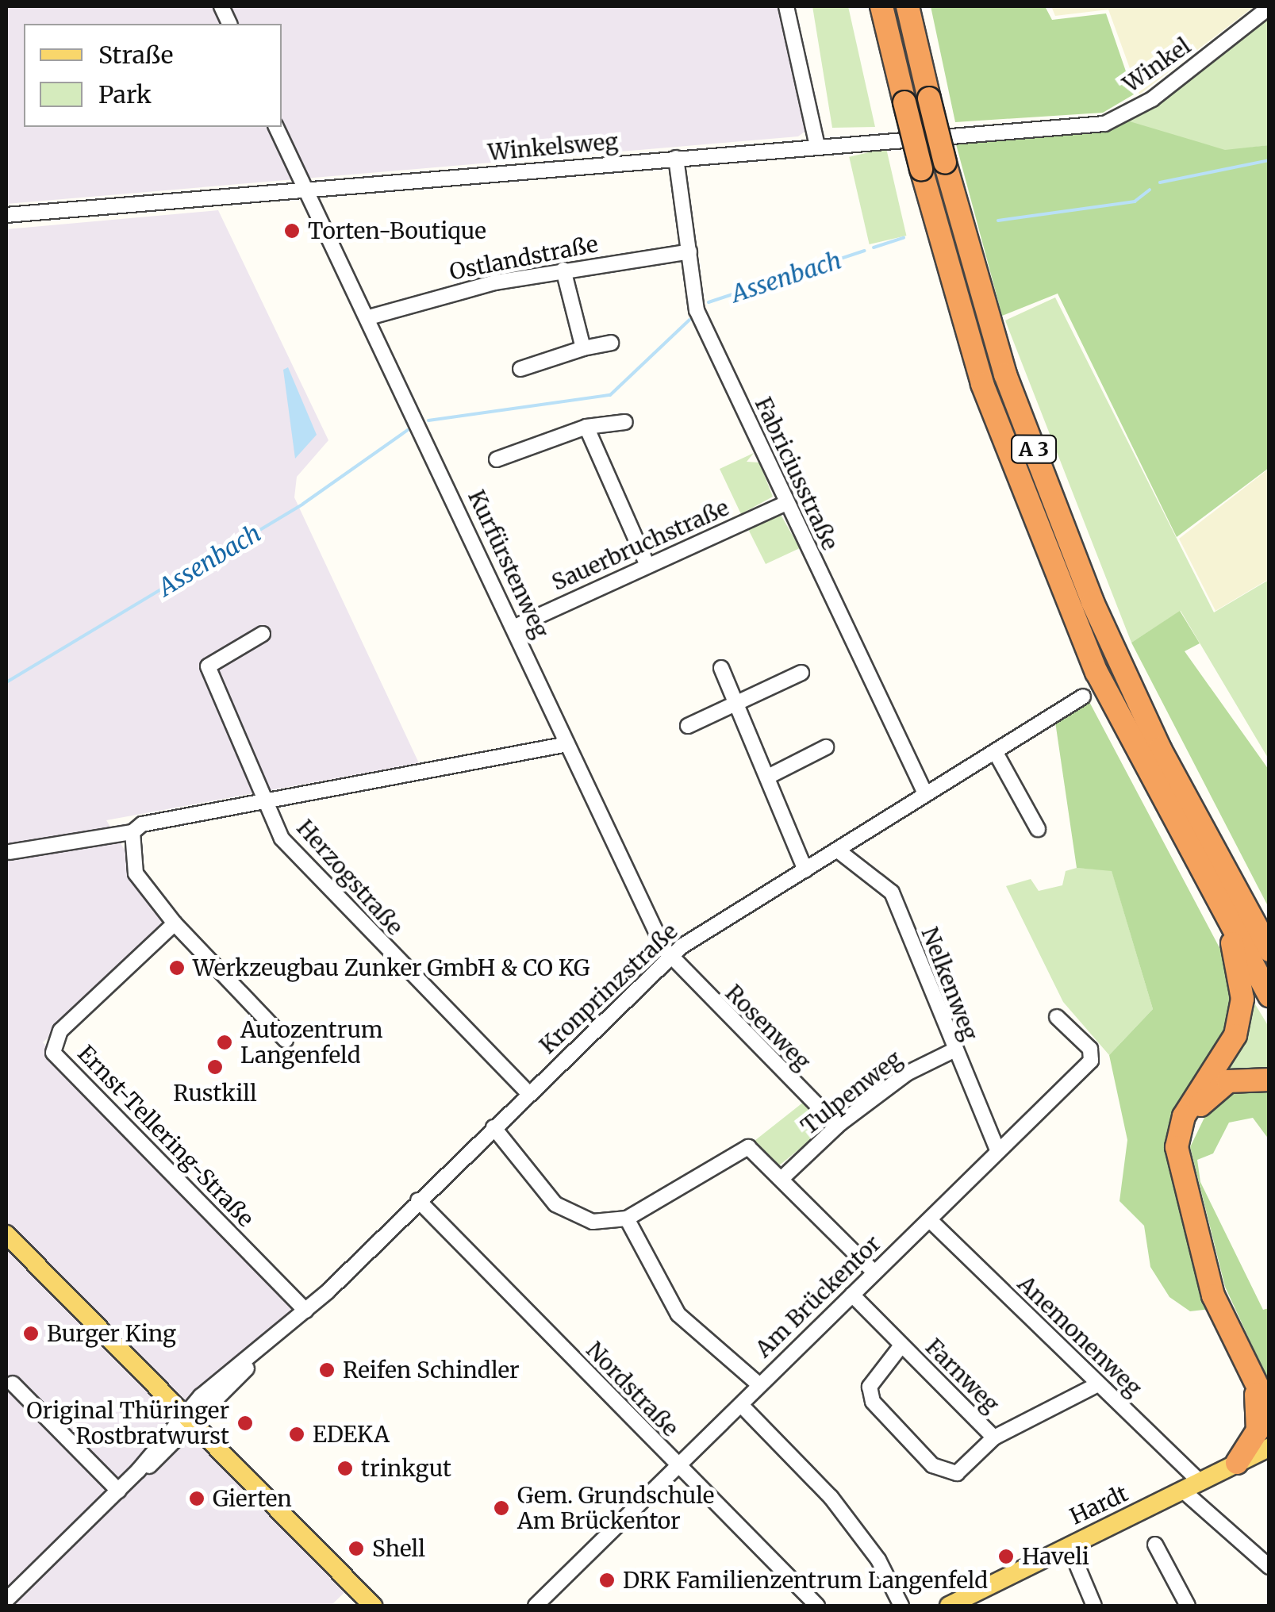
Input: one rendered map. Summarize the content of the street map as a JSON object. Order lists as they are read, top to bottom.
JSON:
{
  "streets": {
    "highway": ["A 3"],
    "main road": ["Hardt"],
    "street": [
      "Winkel",
      "Winkelsweg",
      "Ostlandstraße",
      "Fabriciusstraße",
      "Sauerbruchstraße",
      "Kurfürstenweg",
      "Herzogstraße",
      "Nelkenweg",
      "Kronprinzstraße",
      "Rosenweg",
      "Tulpenweg",
      "Ernst-Tellering-Straße",
      "Am Brückentor",
      "Anemonenweg",
      "Farnweg",
      "Nordstraße"
    ]
  },
  "crossings": [
    ["Winkel", "Winkelsweg"],
    ["Winkelsweg", "Fabriciusstraße"],
    ["Winkelsweg", "Kurfürstenweg"],
    ["Ostlandstraße", "Fabriciusstraße"],
    ["Ostlandstraße", "Kurfürstenweg"],
    ["Fabriciusstraße", "Sauerbruchstraße"],
    ["Fabriciusstraße", "Kronprinzstraße"],
    ["Sauerbruchstraße", "Kurfürstenweg"],
    ["Kurfürstenweg", "Kronprinzstraße"],
    ["Kurfürstenweg", "Rosenweg"],
    ["Herzogstraße", "Kronprinzstraße"],
    ["Nelkenweg", "Kronprinzstraße"],
    ["Nelkenweg", "Tulpenweg"],
    ["Nelkenweg", "Am Brückentor"],
    ["Kronprinzstraße", "Rosenweg"],
    ["Kronprinzstraße", "Ernst-Tellering-Straße"],
    ["Kronprinzstraße", "Nordstraße"],
    ["Rosenweg", "Tulpenweg"],
    ["Am Brückentor", "Anemonenweg"],
    ["Am Brückentor", "Farnweg"],
    ["Am Brückentor", "Nordstraße"],
    ["Anemonenweg", "Farnweg"],
    ["Anemonenweg", "Hardt"]
  ],
  "water": ["Assenbach"],
  "places": [
    "Torten-Boutique",
    "Werkzeugbau Zunker GmbH & CO KG",
    "Autozentrum Langenfeld",
    "Rustkill",
    "Burger King",
    "Reifen Schindler",
    "Original Thüringer Rostbratwurst",
    "EDEKA",
    "trinkgut",
    "Gierten",
    "Gem. Grundschule Am Brückentor",
    "Shell",
    "Haveli",
    "DRK Familienzentrum Langenfeld"
  ],
  "legend": ["Straße", "Park"]
}
